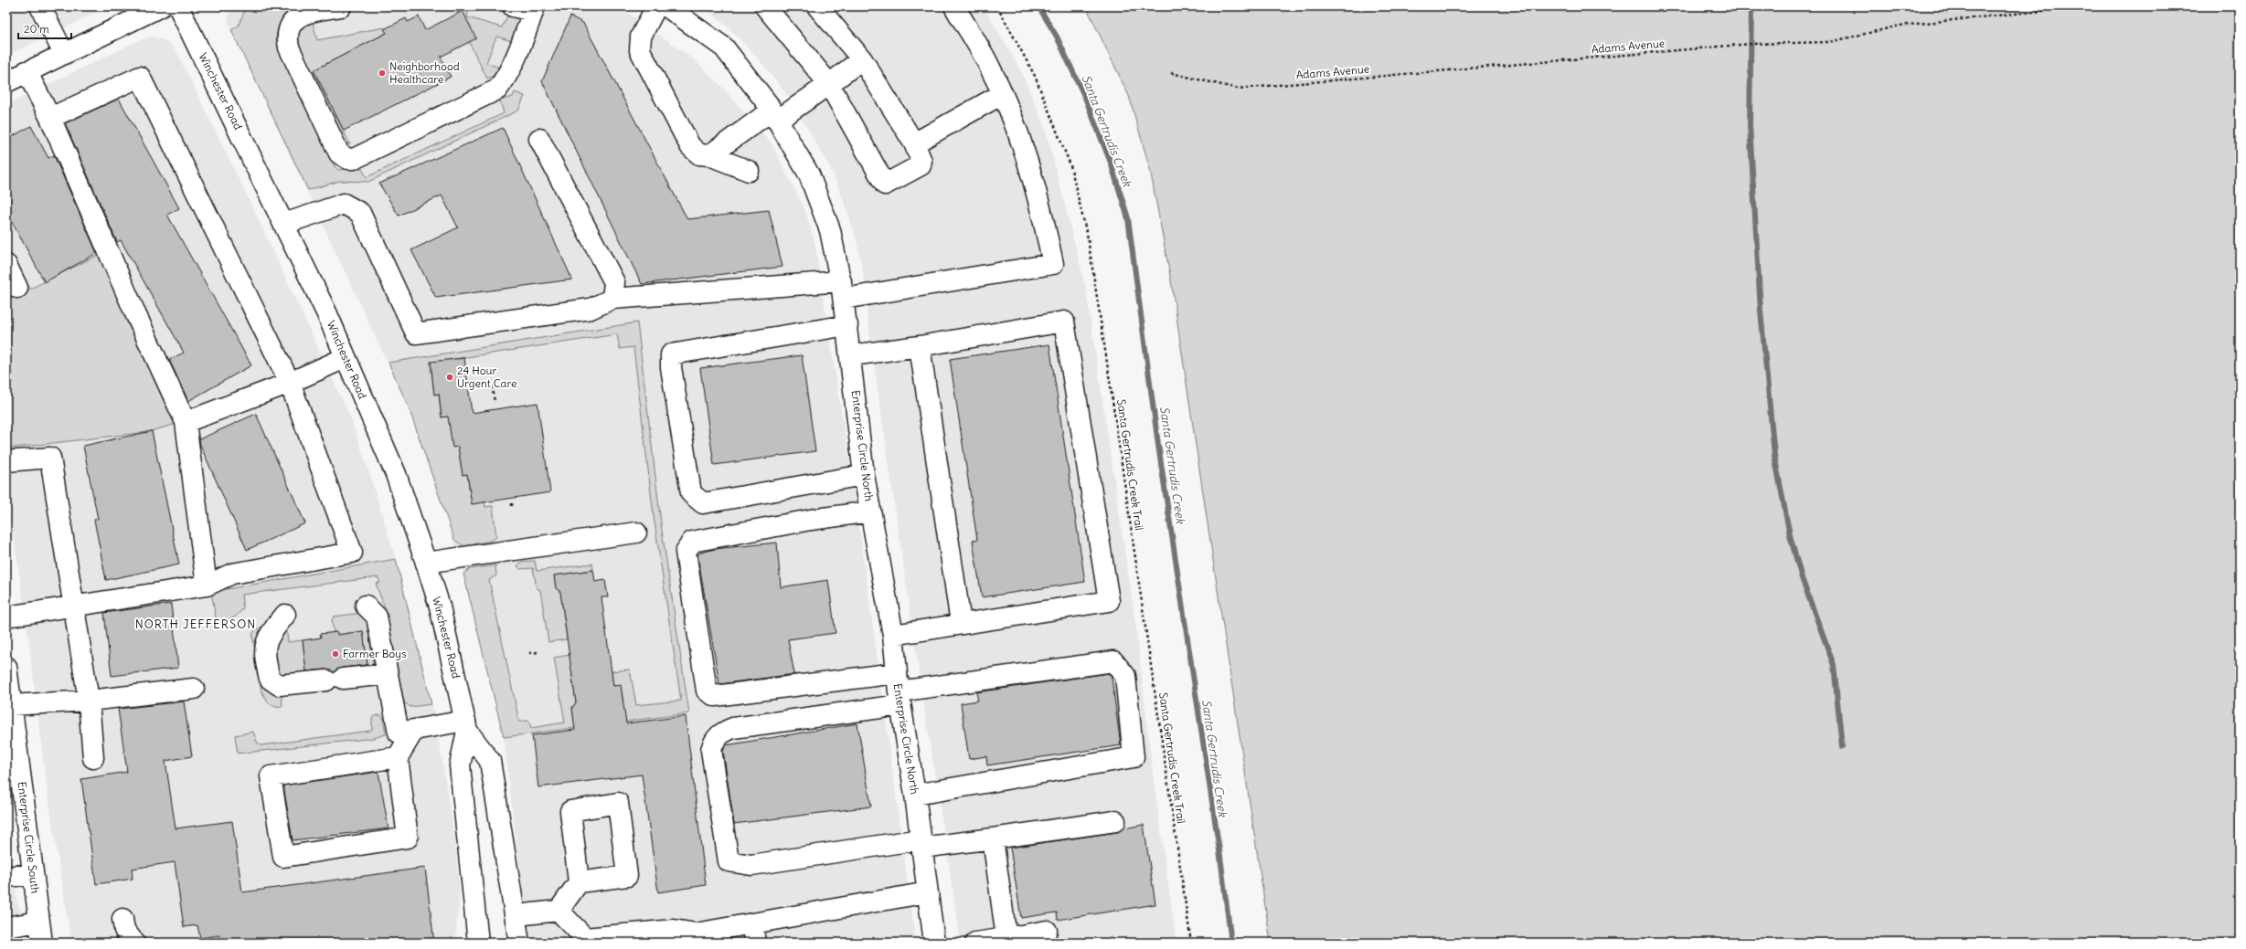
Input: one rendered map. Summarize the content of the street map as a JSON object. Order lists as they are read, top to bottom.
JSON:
{
  "streets": {
    "street": ["Winchester Road", "Enterprise Circle North", "Enterprise Circle South"],
    "path": ["Adams Avenue", "Santa Gertrudis Creek Trail"]
  },
  "districts": ["NORTH JEFFERSON"],
  "water": ["Santa Gertrudis Creek"],
  "places": ["Neighborhood Healthcare", "24 Hour Urgent Care", "Farmer Boys"],
  "scale_bar": "20 m"
}
